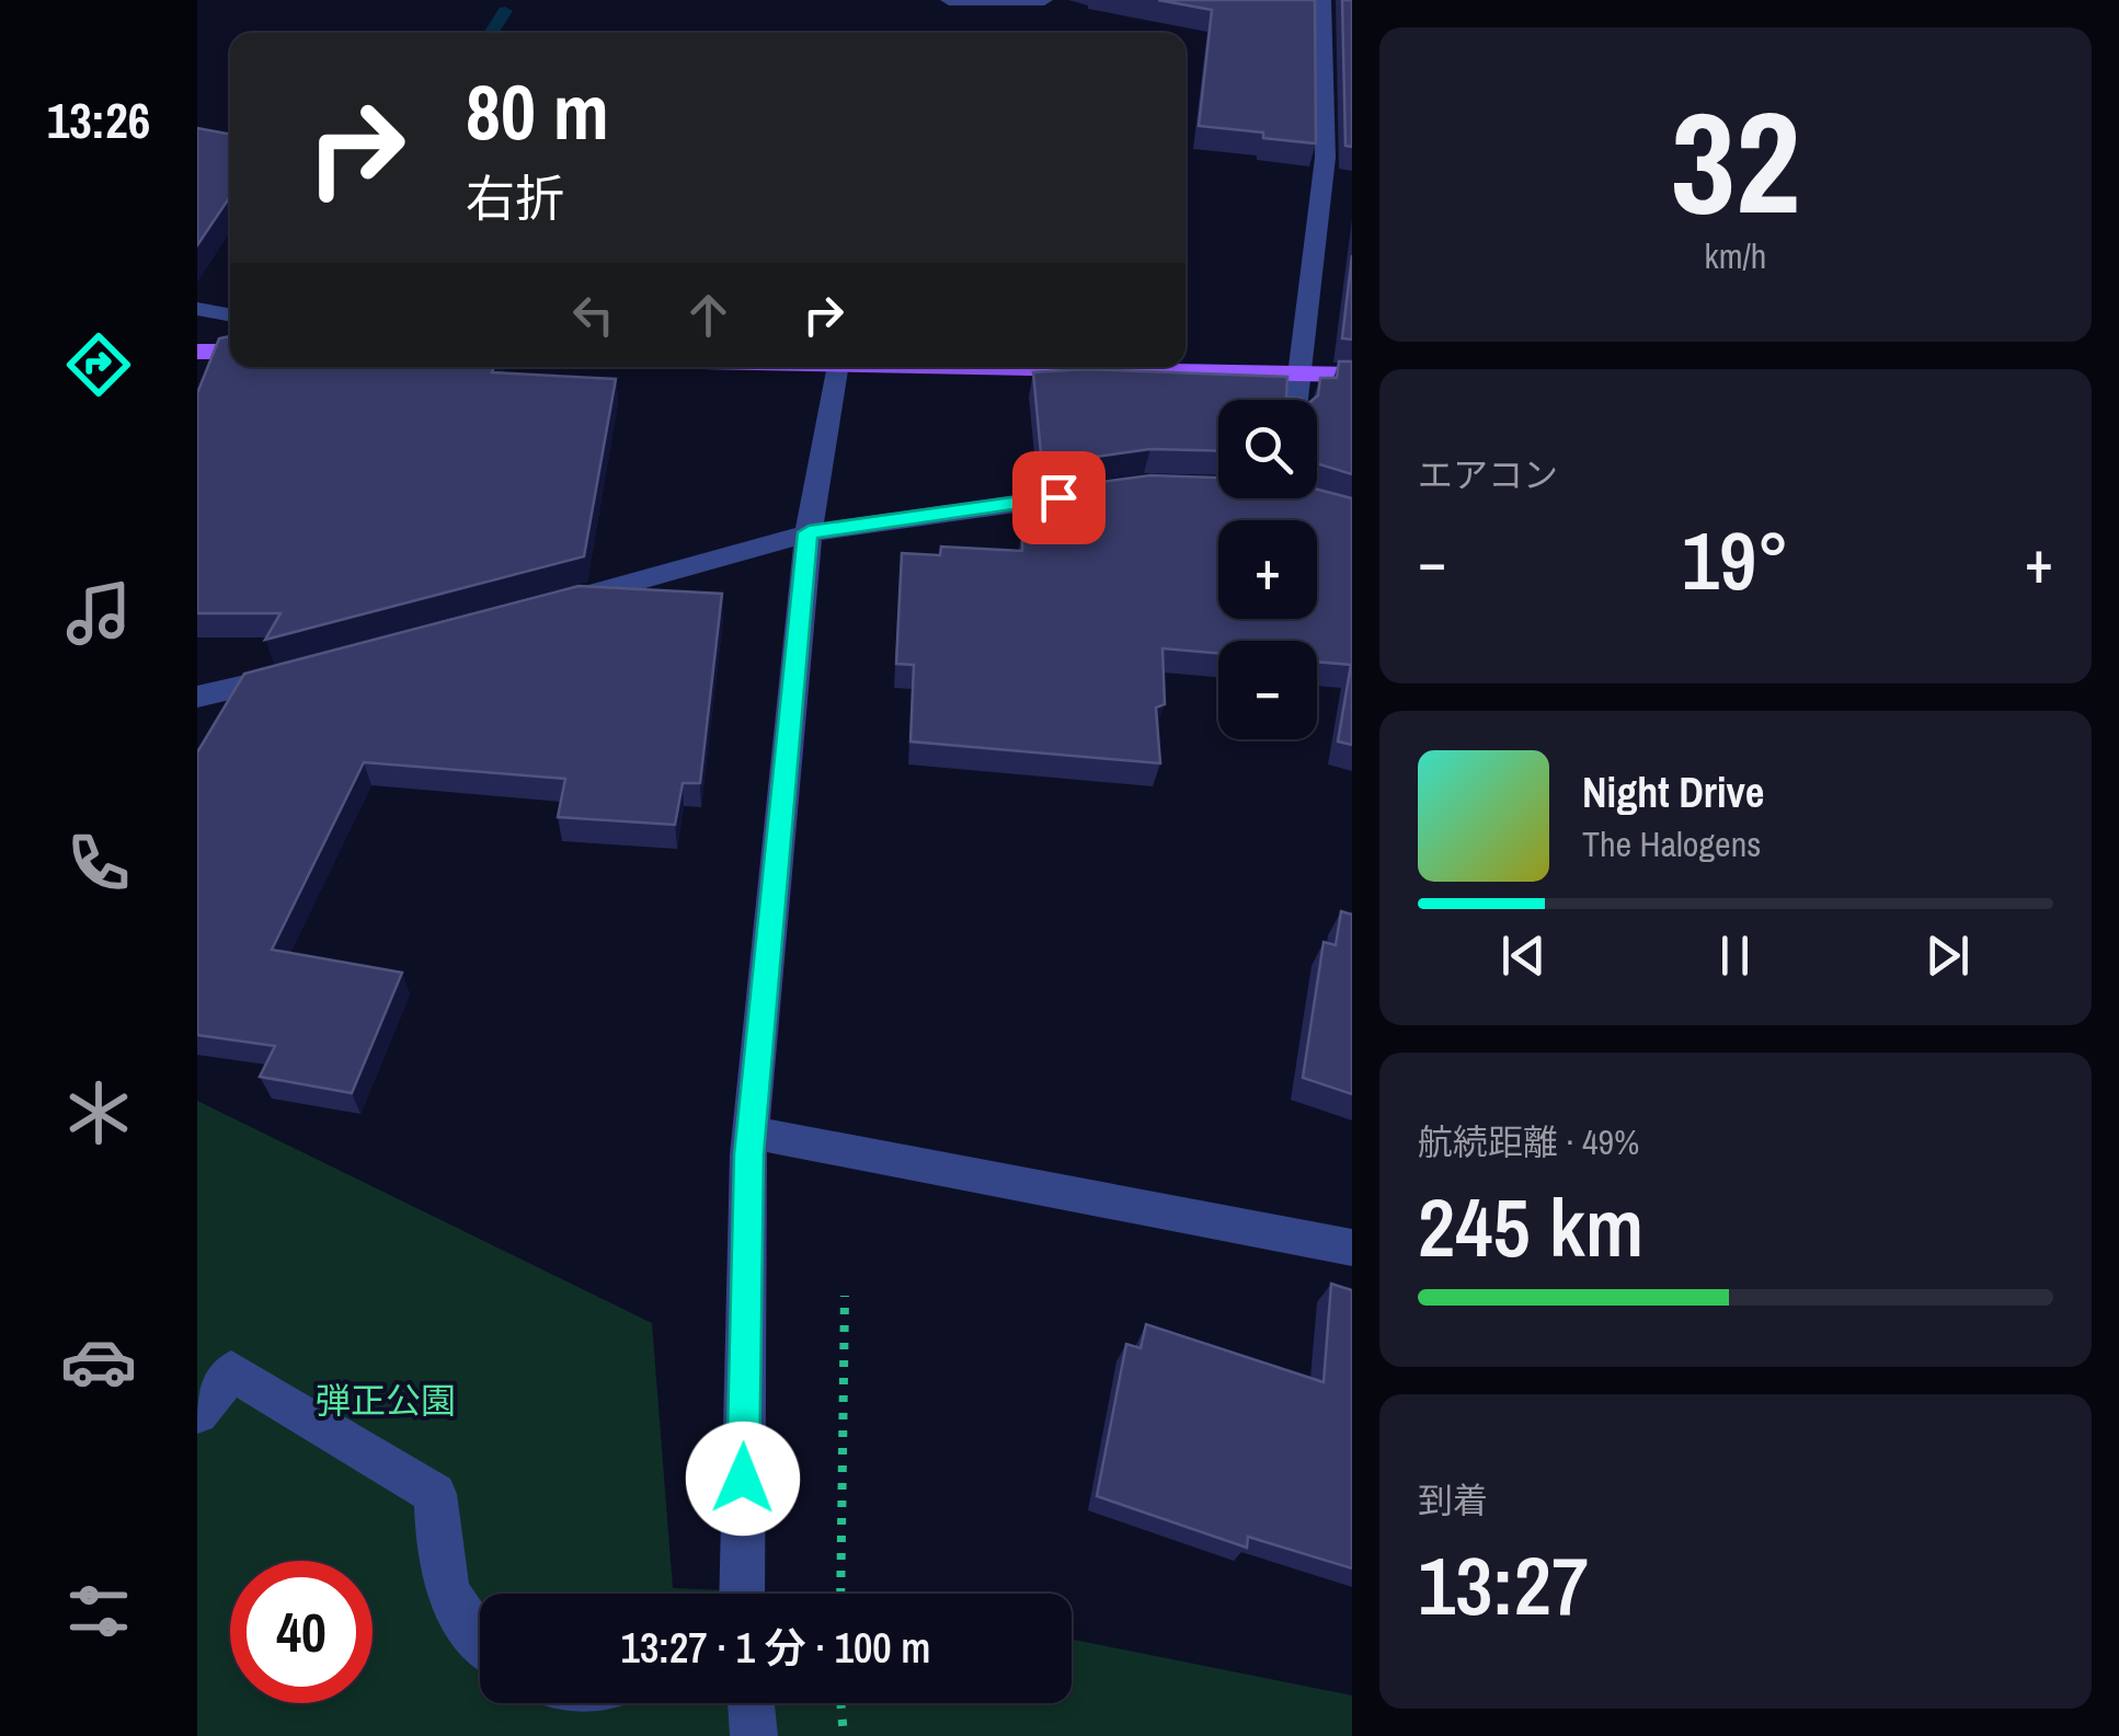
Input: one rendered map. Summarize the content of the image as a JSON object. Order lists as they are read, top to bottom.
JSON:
{
  "parks": ["弾正公園"],
  "page": {
    "tabs": "13:26",
    "tile": [
      ["32", "km/h"],
      "エアコン",
      ["航続距離 · 49%", "245 km"],
      ["到着", "13:27"]
    ],
    "turn": ["80 m", "右折"],
    "map_buttons": ["+", "−"],
    "heat": ["−", "19°", "+"],
    "song": ["Night Drive", "The Halogens"],
    "limit": "40",
    "trip": "13:27 · 1 分 · 100 m"
  }
}
